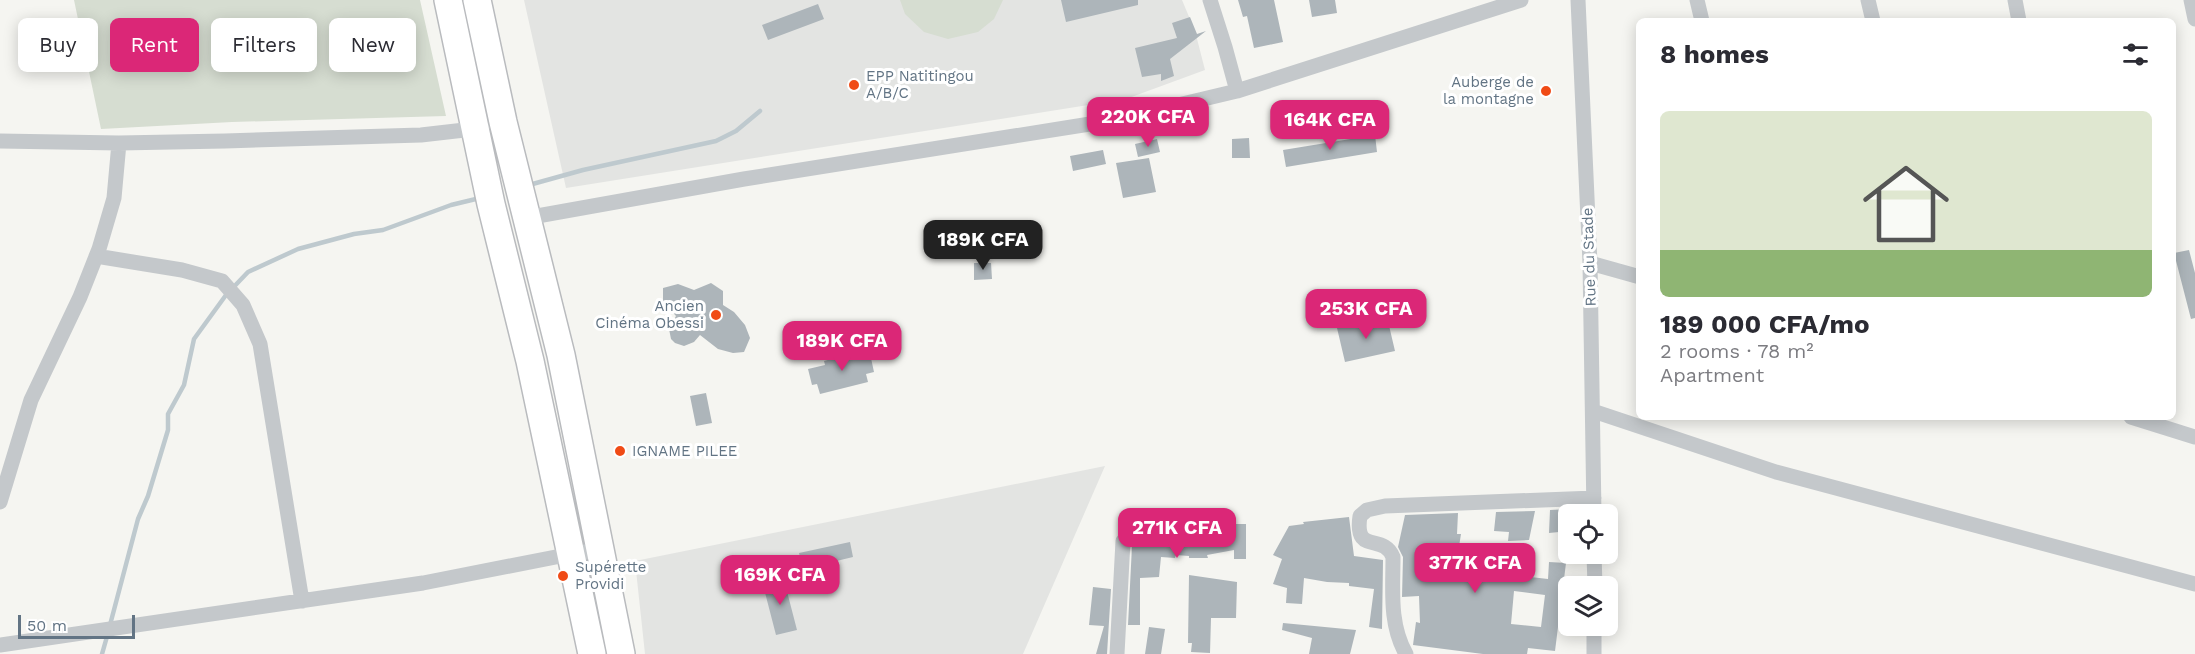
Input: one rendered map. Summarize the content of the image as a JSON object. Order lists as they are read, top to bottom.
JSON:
{
  "streets": {
    "street": ["Rue du Stade"]
  },
  "places": [
    "EPP Natitingou A/B/C",
    "Auberge de la montagne",
    "Ancien Cinéma Obessi",
    "IGNAME PILEE",
    "Supérette Providi"
  ],
  "scale_bar": "50 m",
  "page": {
    "chip": [
      "Buy",
      "Rent",
      "Filters",
      "New"
    ],
    "heading": "8 homes",
    "list": [
      {
        "name": "189 000 CFA/mo",
        "note": "2 rooms · 78 m² · Apartment"
      }
    ],
    "price": [
      "220K CFA",
      "164K CFA",
      "189K CFA",
      "253K CFA",
      "189K CFA",
      "271K CFA",
      "377K CFA",
      "169K CFA"
    ],
    "scale": "50 m"
  }
}
